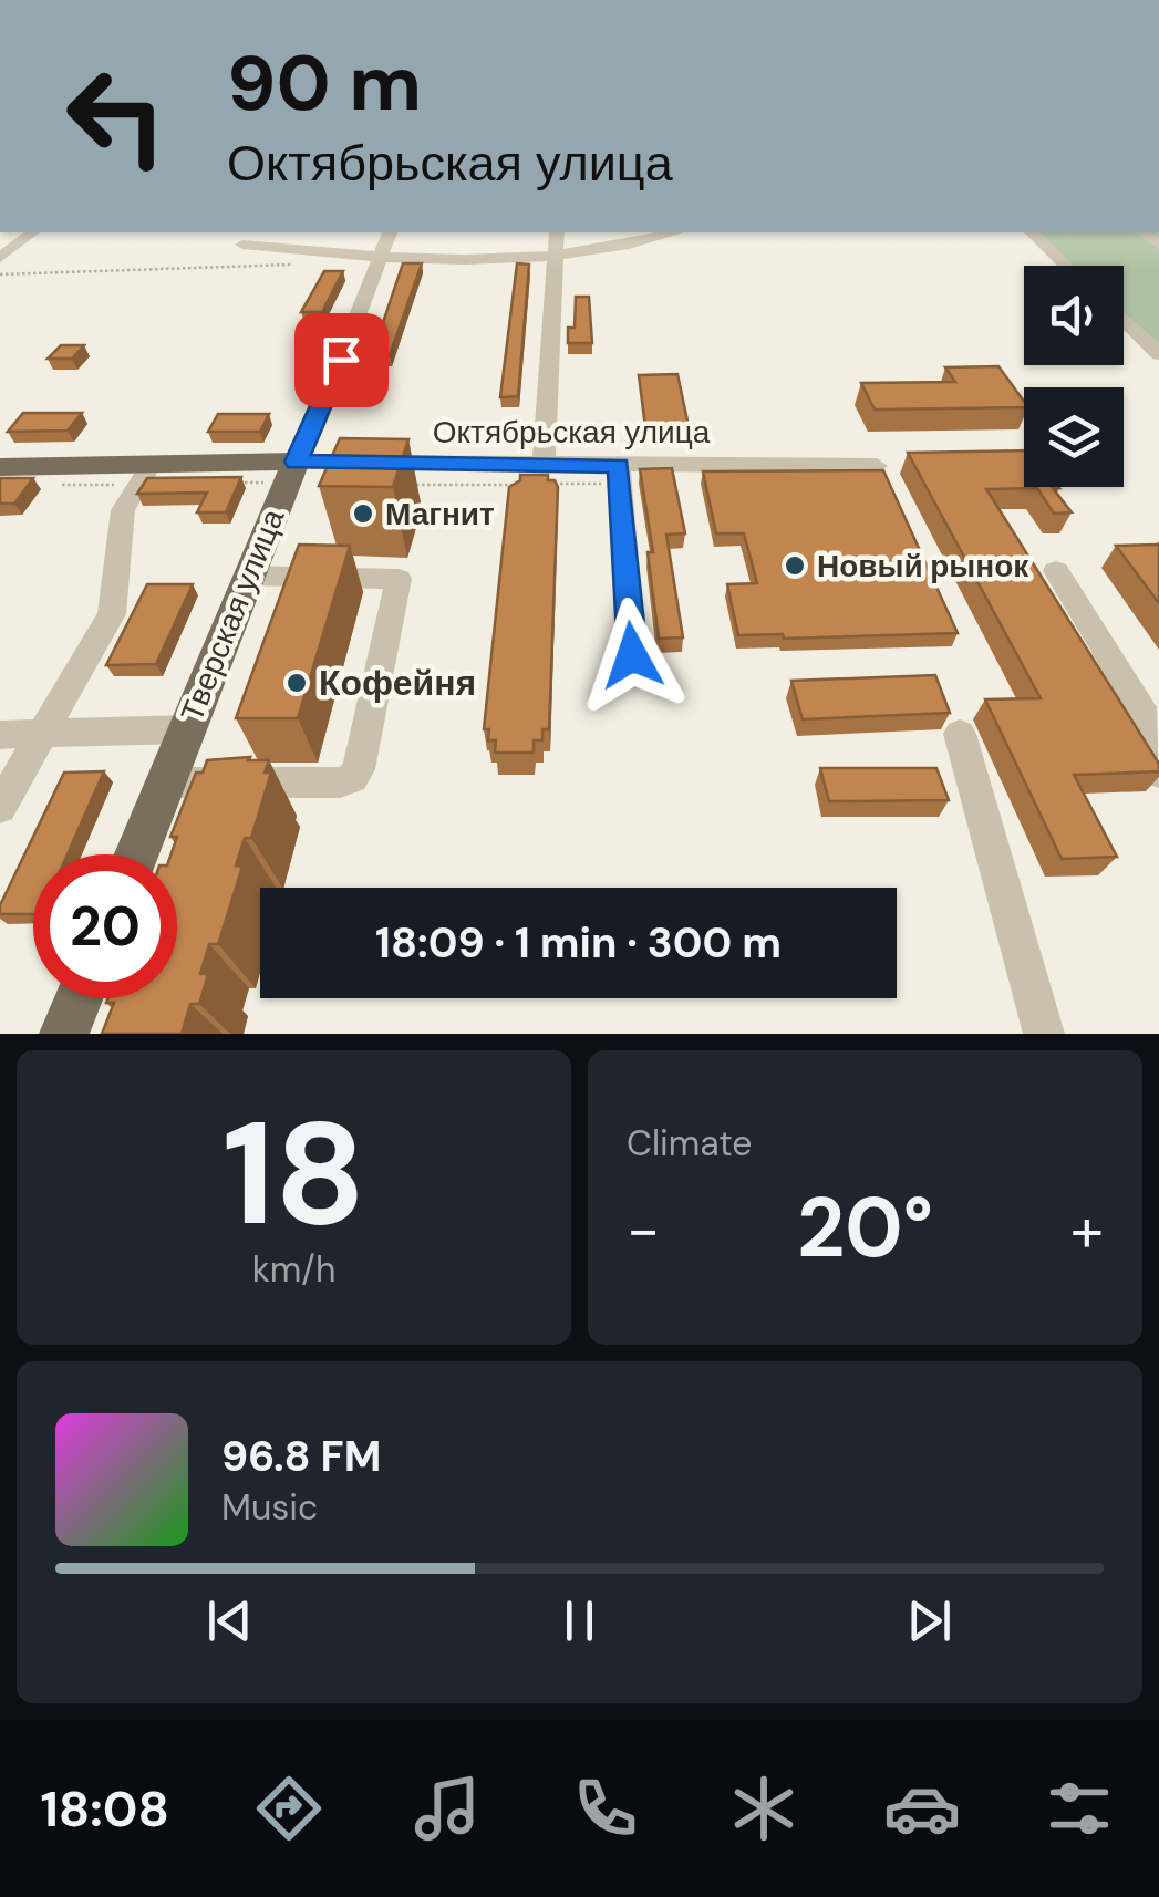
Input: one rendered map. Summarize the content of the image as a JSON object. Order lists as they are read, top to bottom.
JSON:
{
  "streets": {
    "main road": ["Октябрьская улица", "Тверская улица"]
  },
  "crossings": [
    ["Октябрьская улица", "Тверская улица"]
  ],
  "places": ["Магнит", "Новый рынок", "Кофейня"],
  "page": {
    "turn": ["90 m", "Октябрьская улица"],
    "limit": "20",
    "trip": "18:09 · 1 min · 300 m",
    "tile": [
      ["18", "km/h"],
      "Climate"
    ],
    "heat": ["−", "20°", "+"],
    "song": ["96.8 FM", "Music"],
    "tabs": "18:08"
  }
}
